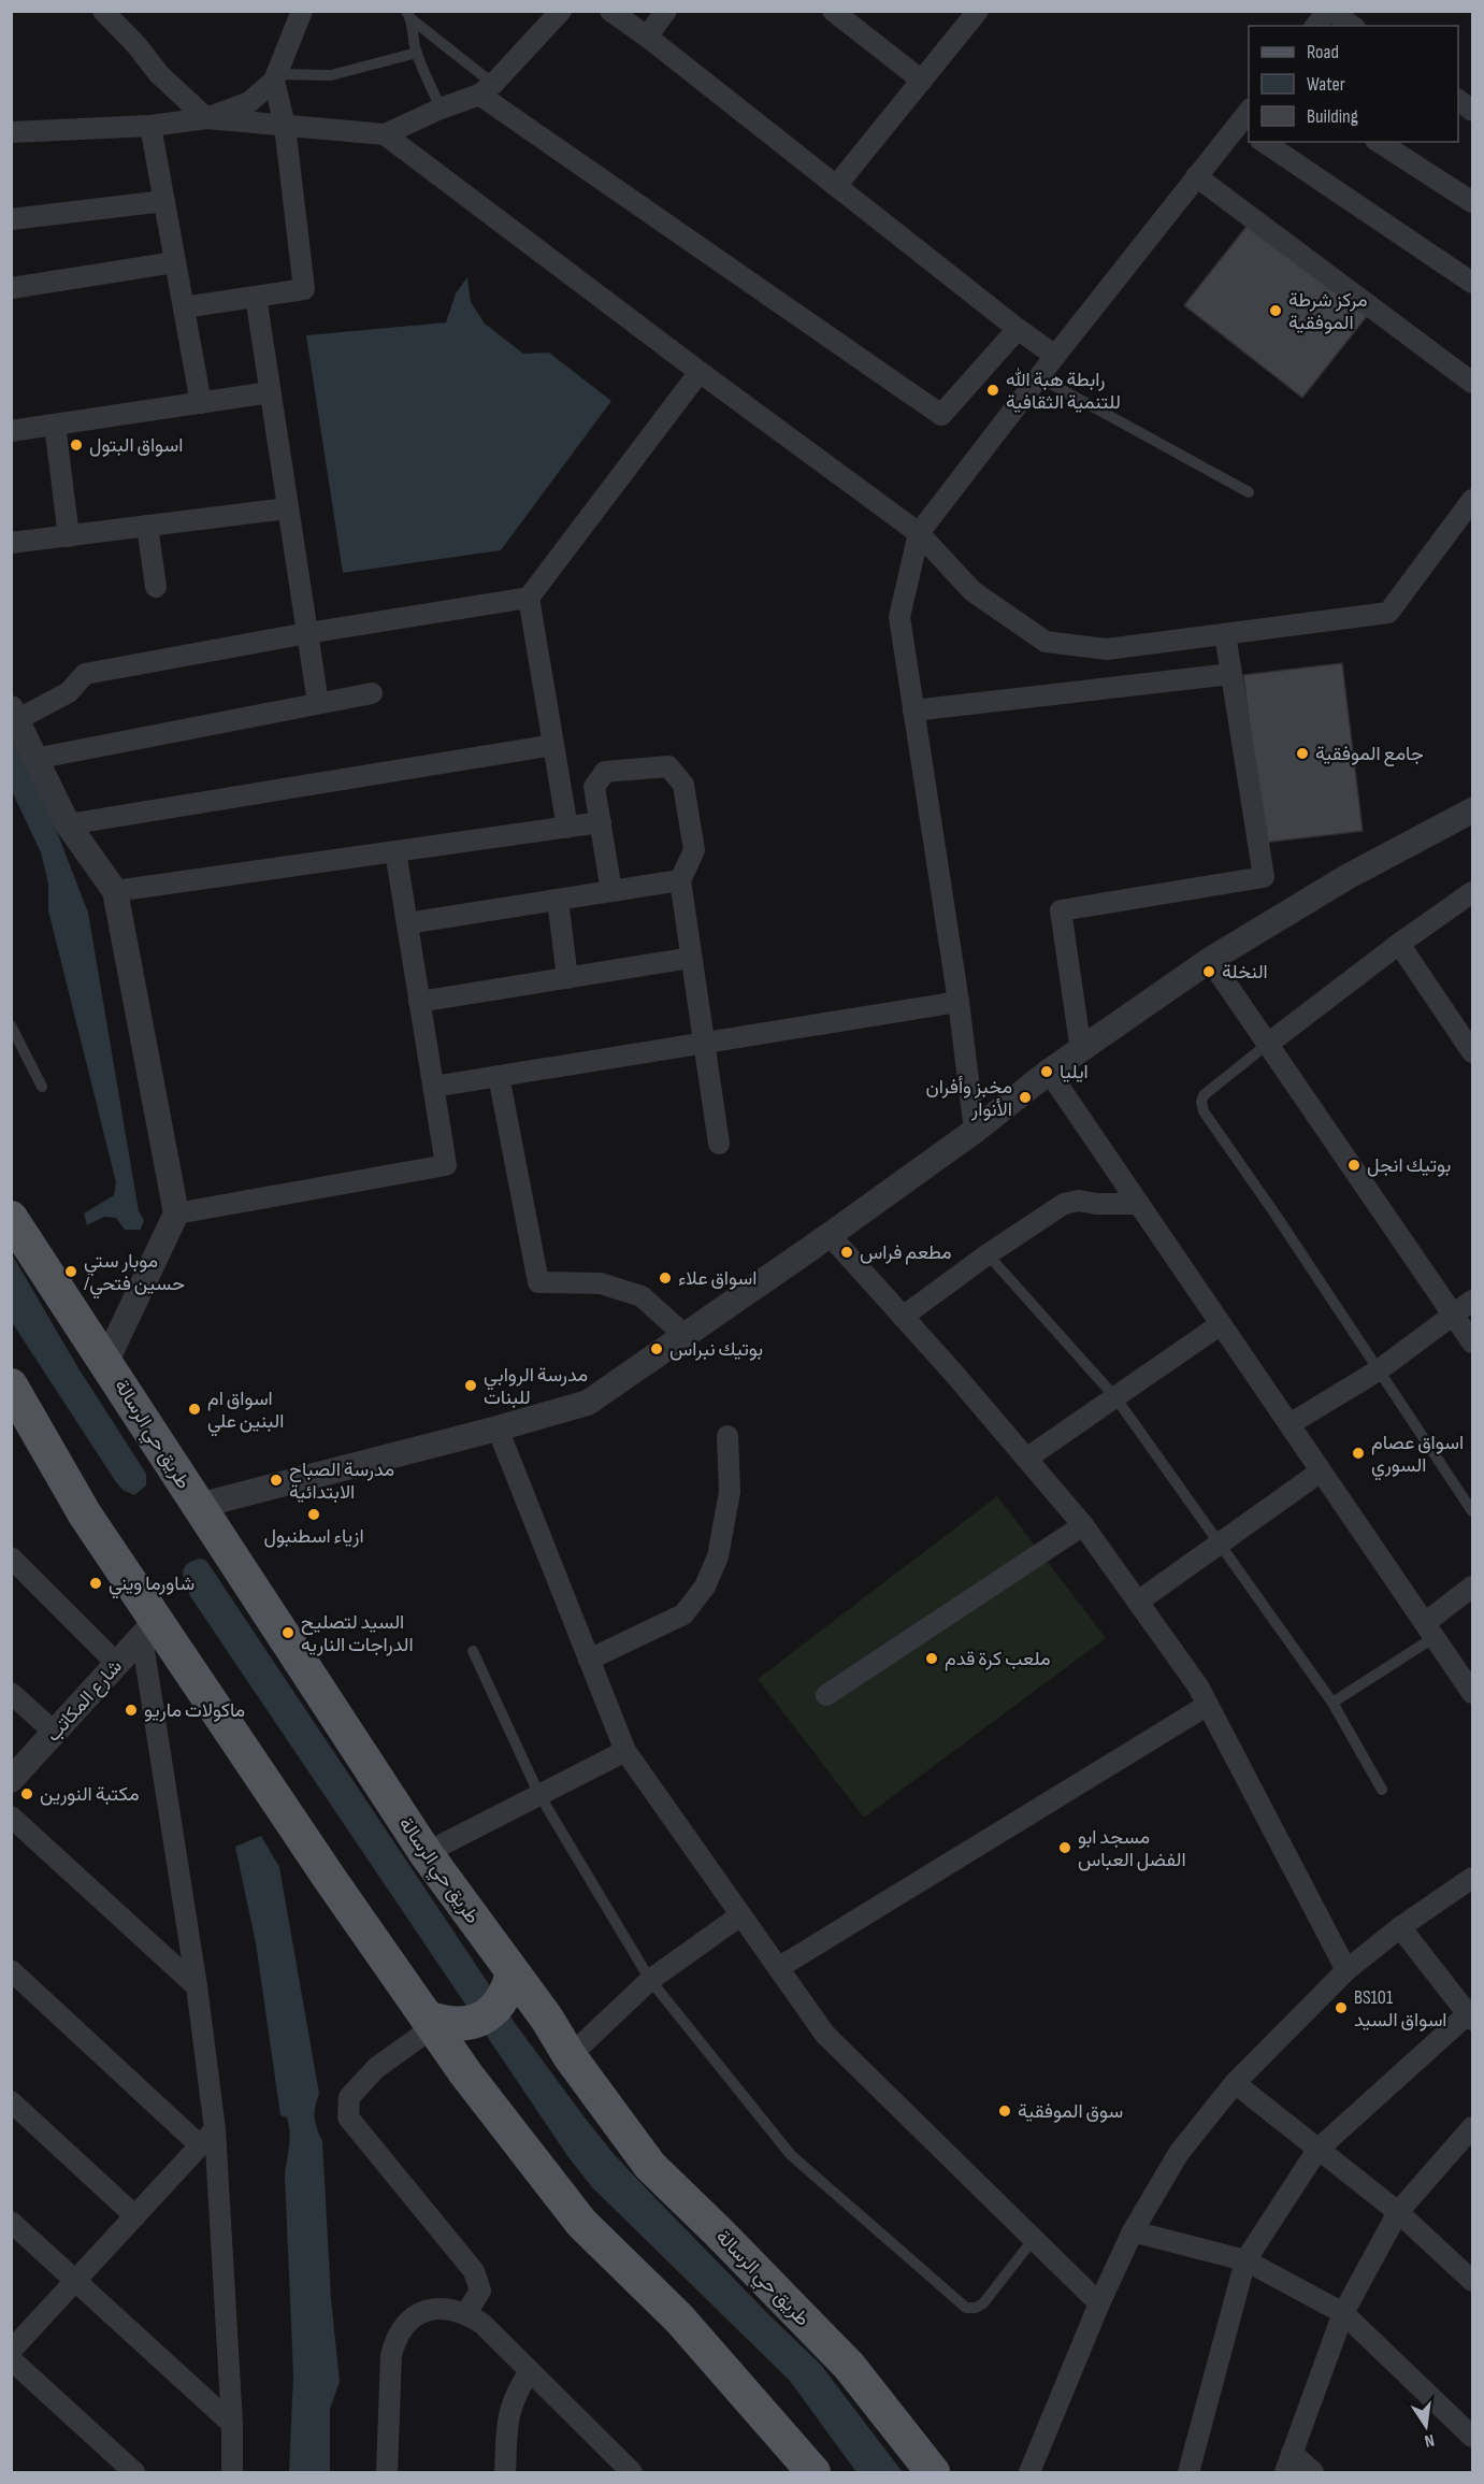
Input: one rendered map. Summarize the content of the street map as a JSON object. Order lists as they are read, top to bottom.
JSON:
{
  "streets": {
    "main road": ["طريق حي الرسالة"],
    "street": ["شارع المكاتب"]
  },
  "places": [
    "مركز شرطة الموفقية",
    "رابطة هبة الله للتنمية الثقافية",
    "اسواق البتول",
    "جامع الموفقية",
    "النخلة",
    "ايليا",
    "مخبز وأفران الأنوار",
    "بوتيك انجل",
    "مطعم فراس",
    "موبار ستي /حسين فتحي",
    "اسواق علاء",
    "بوتيك نبراس",
    "مدرسة الروابي للبنات",
    "اسواق ام البنين علي",
    "اسواق عصام السوري",
    "مدرسة الصباح الابتدائية",
    "ازياء اسطنبول",
    "شاورما ويني",
    "السيد لتصليح الدراجات الناريه",
    "ملعب كرة قدم",
    "ماكولات ماريو",
    "مكتبة النورين",
    "مسجد ابو الفضل العباس",
    "BS101 اسواق السيد",
    "سوق الموفقية"
  ],
  "legend": ["Road", "Water", "Building"],
  "north": "bottom"
}
